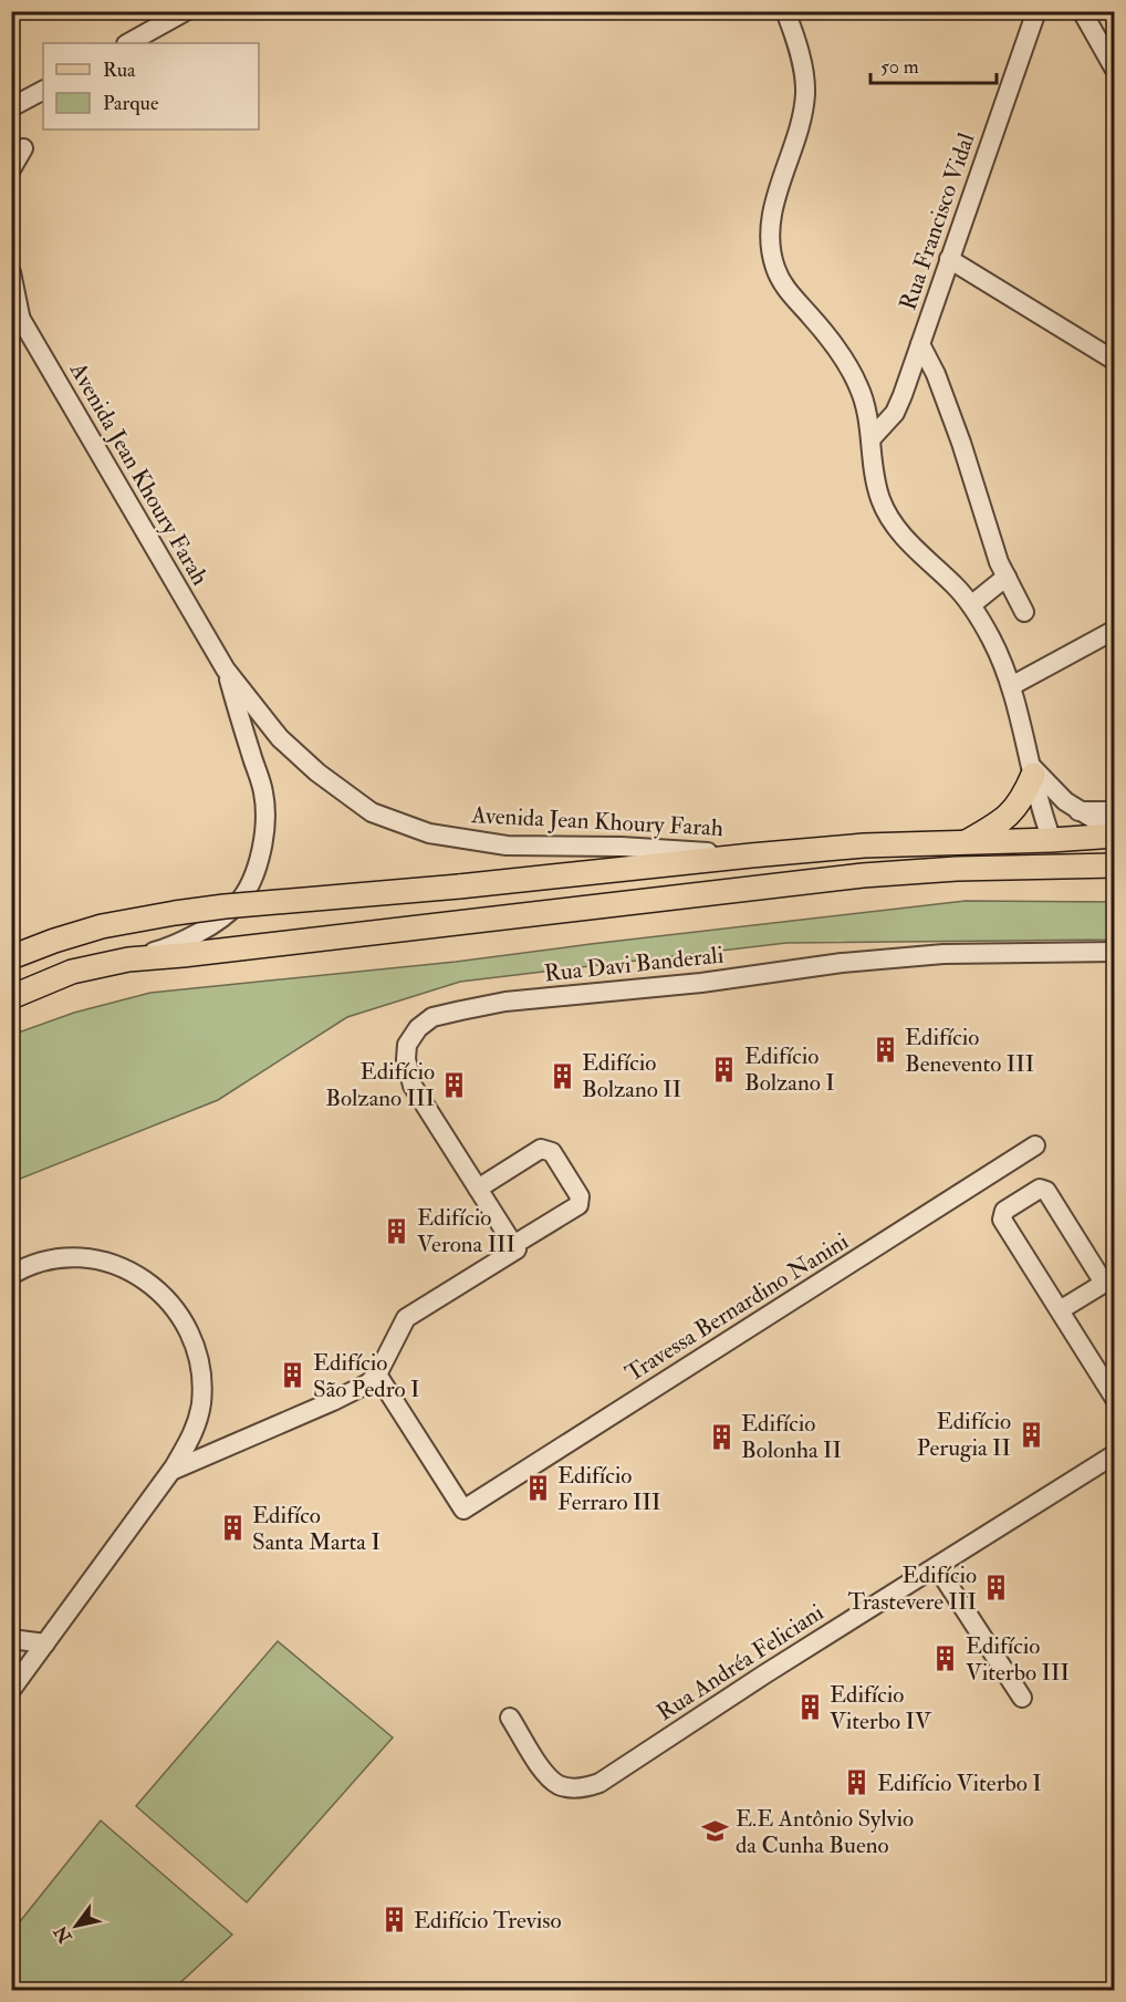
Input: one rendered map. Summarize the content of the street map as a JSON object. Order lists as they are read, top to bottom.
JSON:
{
  "streets": {
    "street": [
      "Rua Francisco Vidal",
      "Avenida Jean Khoury Farah",
      "Rua Davi Banderali",
      "Travessa Bernardino Nanini",
      "Rua Andréa Feliciani"
    ]
  },
  "places": {
    "building": [
      "Edifício Benevento III",
      "Edifício Bolzano I",
      "Edifício Bolzano II",
      "Edifício Bolzano III",
      "Edifício Verona III",
      "Edifício São Pedro I",
      "Edifício Perugia II",
      "Edifício Bolonha II",
      "Edifício Ferraro III",
      "Edifíco Santa Marta I",
      "Edifício Trastevere III",
      "Edifício Viterbo III",
      "Edifício Viterbo IV",
      "Edifício Viterbo I",
      "Edifício Treviso"
    ],
    "school or university": ["E.E Antônio Sylvio da Cunha Bueno"]
  },
  "legend": ["Rua", "Parque"],
  "scale_bar": "50 m",
  "north": "bottom left"
}
